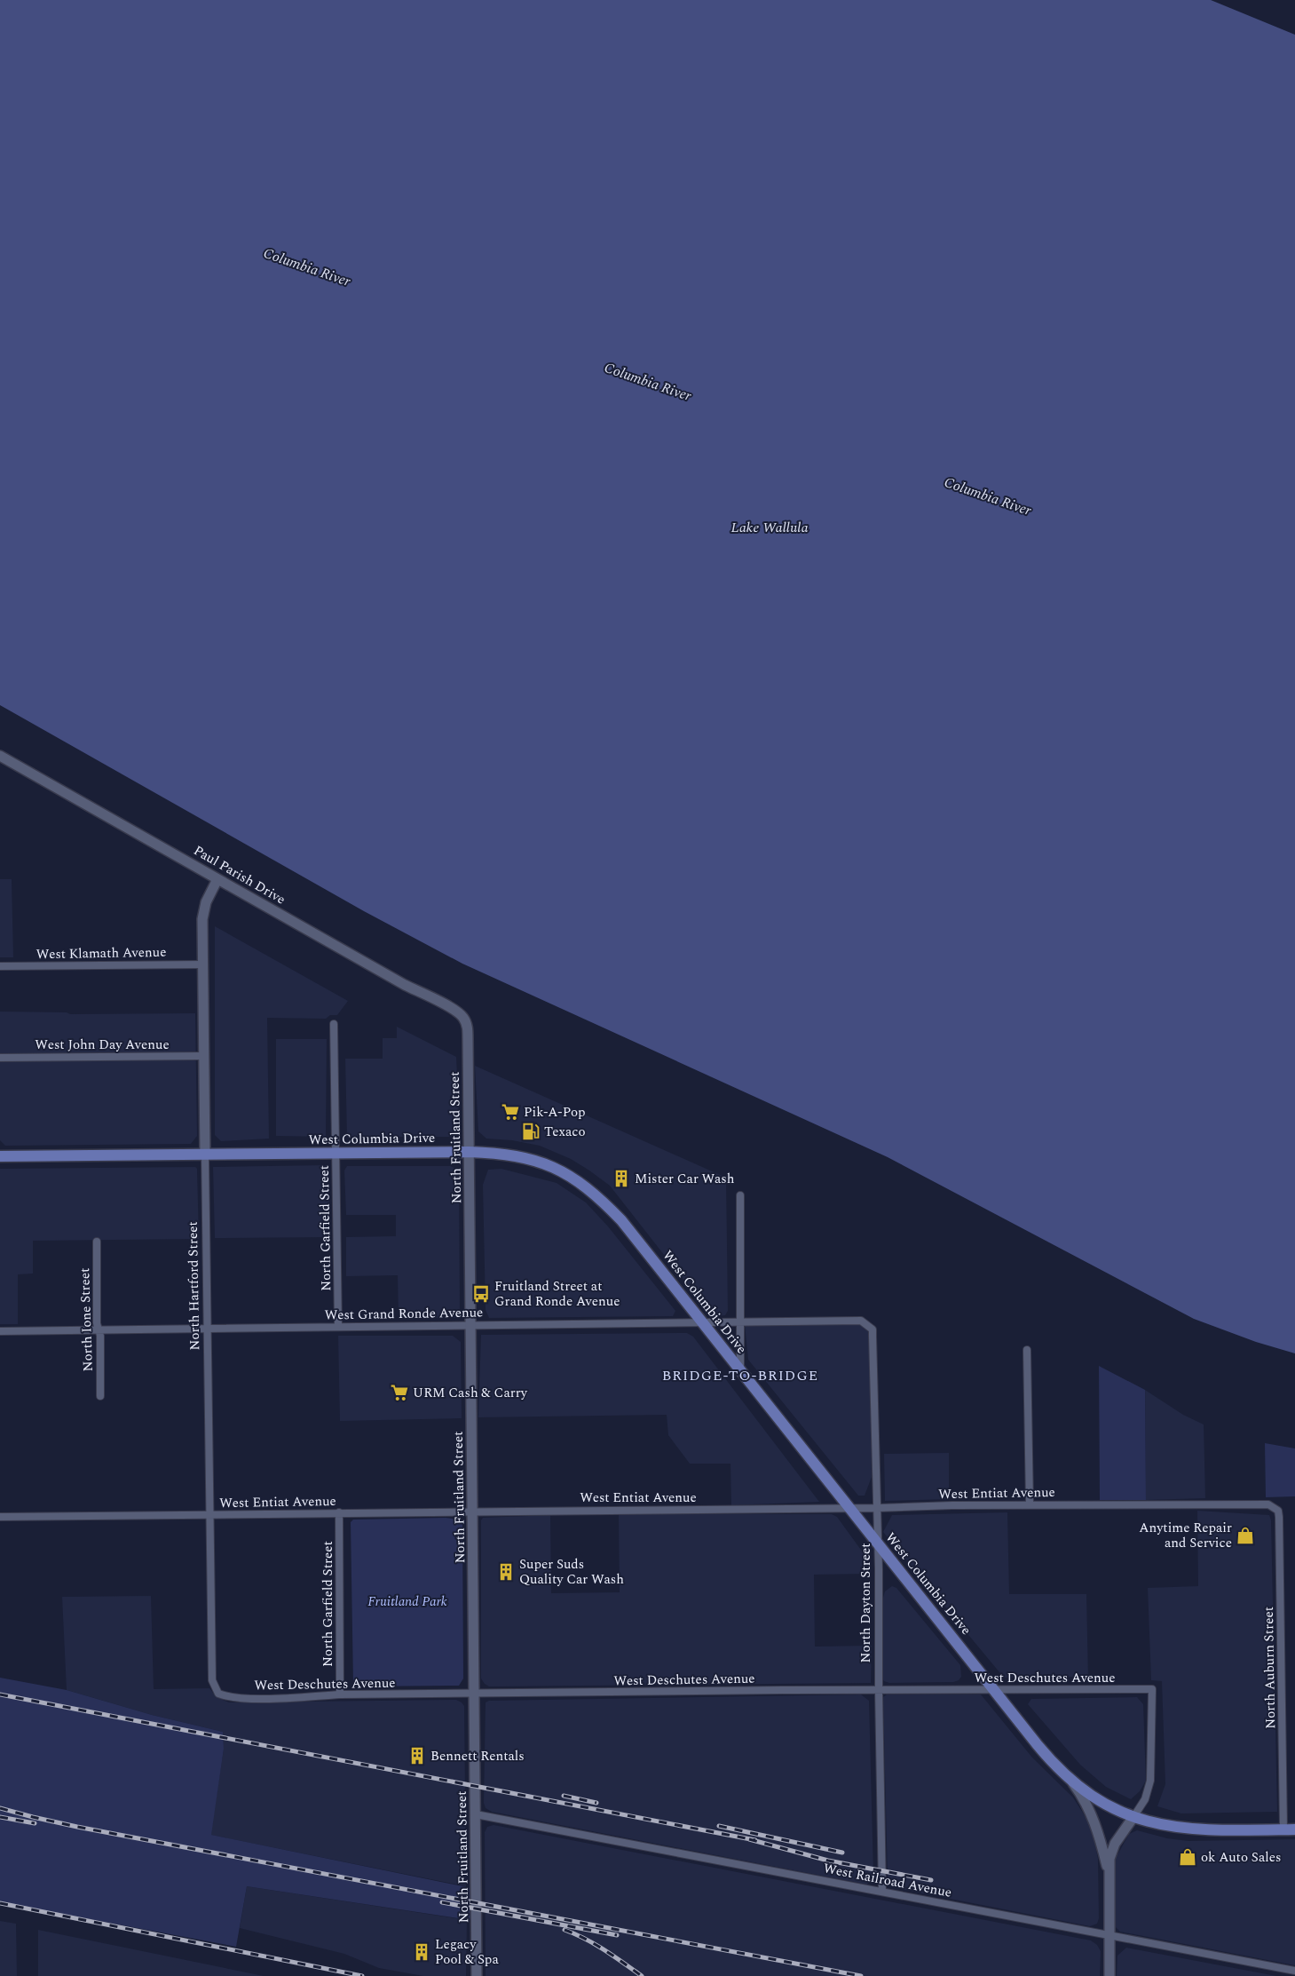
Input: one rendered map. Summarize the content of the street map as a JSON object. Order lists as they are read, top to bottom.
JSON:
{
  "streets": {
    "main road": ["West Columbia Drive"],
    "street": [
      "Paul Parish Drive",
      "West Klamath Avenue",
      "West John Day Avenue",
      "North Fruitland Street",
      "North Garfield Street",
      "North Hartford Street",
      "West Grand Ronde Avenue",
      "North Ione Street",
      "West Entiat Avenue",
      "North Dayton Street",
      "North Auburn Street",
      "West Deschutes Avenue",
      "West Railroad Avenue"
    ]
  },
  "crossings": [
    ["Paul Parish Drive", "North Fruitland Street"],
    ["Paul Parish Drive", "North Hartford Street"],
    ["West Klamath Avenue", "North Hartford Street"],
    ["West John Day Avenue", "North Hartford Street"],
    ["North Fruitland Street", "West Columbia Drive"],
    ["North Fruitland Street", "West Grand Ronde Avenue"],
    ["North Fruitland Street", "West Entiat Avenue"],
    ["North Fruitland Street", "West Deschutes Avenue"],
    ["North Fruitland Street", "West Railroad Avenue"],
    ["West Columbia Drive", "North Garfield Street"],
    ["West Columbia Drive", "North Hartford Street"],
    ["West Columbia Drive", "West Grand Ronde Avenue"],
    ["West Columbia Drive", "West Entiat Avenue"],
    ["West Columbia Drive", "North Dayton Street"],
    ["West Columbia Drive", "North Auburn Street"],
    ["West Columbia Drive", "West Deschutes Avenue"],
    ["North Garfield Street", "West Grand Ronde Avenue"],
    ["North Garfield Street", "West Entiat Avenue"],
    ["North Garfield Street", "West Deschutes Avenue"],
    ["North Hartford Street", "West Grand Ronde Avenue"],
    ["North Hartford Street", "West Entiat Avenue"],
    ["North Hartford Street", "West Deschutes Avenue"],
    ["West Grand Ronde Avenue", "North Ione Street"],
    ["West Grand Ronde Avenue", "North Dayton Street"],
    ["West Entiat Avenue", "North Dayton Street"],
    ["West Entiat Avenue", "North Auburn Street"],
    ["North Dayton Street", "West Deschutes Avenue"],
    ["North Dayton Street", "West Railroad Avenue"]
  ],
  "districts": ["BRIDGE-TO-BRIDGE"],
  "water": ["Columbia River", "Lake Wallula"],
  "parks": ["Fruitland Park"],
  "places": {
    "supermarket": ["Pik-A-Pop", "URM Cash & Carry"],
    "fuel station": ["Texaco"],
    "building": [
      "Mister Car Wash",
      "Super Suds Quality Car Wash",
      "Bennett Rentals",
      "Legacy Pool & Spa"
    ],
    "bus stop": ["Fruitland Street at Grand Ronde Avenue"],
    "shop": ["Anytime Repair and Service", "ok Auto Sales"]
  }
}
